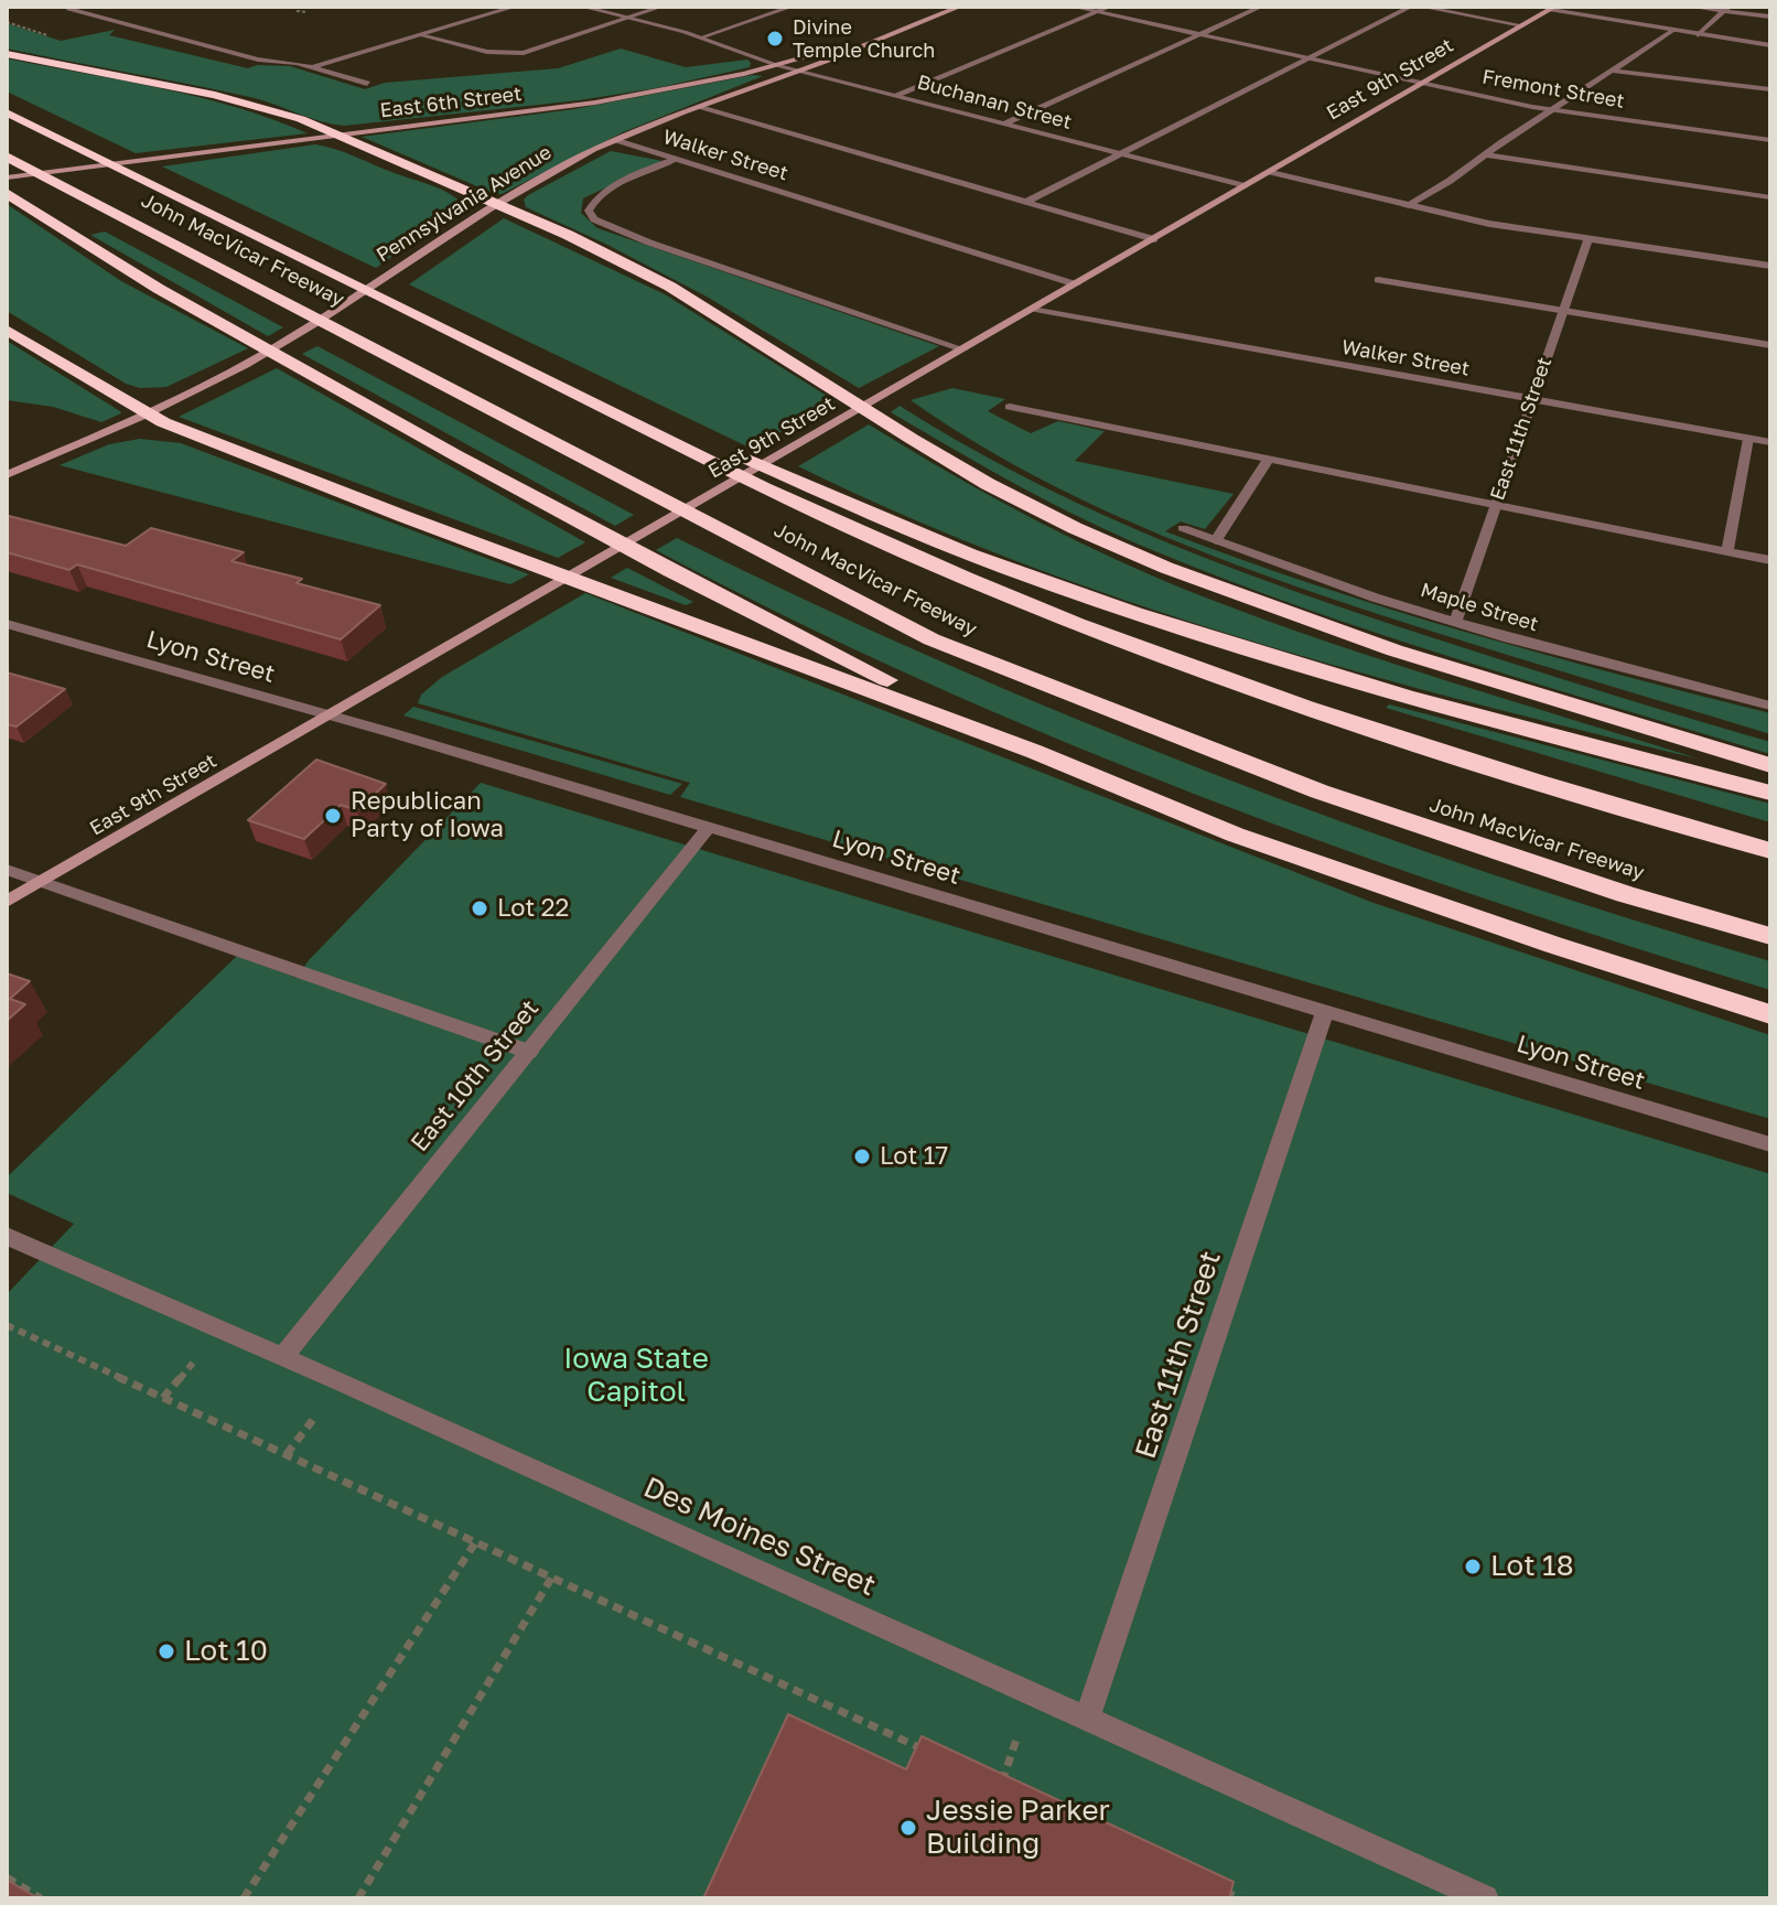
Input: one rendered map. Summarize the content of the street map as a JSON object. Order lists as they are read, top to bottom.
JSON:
{
  "streets": {
    "highway": ["John MacVicar Freeway"],
    "main road": ["East 9th Street", "East 6th Street", "Pennsylvania Avenue"],
    "street": [
      "Fremont Street",
      "Buchanan Street",
      "Walker Street",
      "East 11th Street",
      "Maple Street",
      "Lyon Street",
      "East 10th Street",
      "Des Moines Street"
    ]
  },
  "crossings": [
    ["East 9th Street", "Fremont Street"],
    ["East 9th Street", "Buchanan Street"],
    ["East 9th Street", "Walker Street"],
    ["East 9th Street", "Lyon Street"],
    ["East 6th Street", "Buchanan Street"],
    ["East 6th Street", "Pennsylvania Avenue"],
    ["Buchanan Street", "Pennsylvania Avenue"],
    ["Walker Street", "Pennsylvania Avenue"],
    ["Walker Street", "East 11th Street"],
    ["East 11th Street", "Maple Street"],
    ["East 11th Street", "Lyon Street"],
    ["East 11th Street", "Des Moines Street"],
    ["Lyon Street", "East 10th Street"],
    ["East 10th Street", "Des Moines Street"]
  ],
  "parks": ["Iowa State Capitol"],
  "places": [
    "Divine Temple Church",
    "Republican Party of Iowa",
    "Lot 22",
    "Lot 17",
    "Lot 18",
    "Lot 10",
    "Jessie Parker Building"
  ]
}
